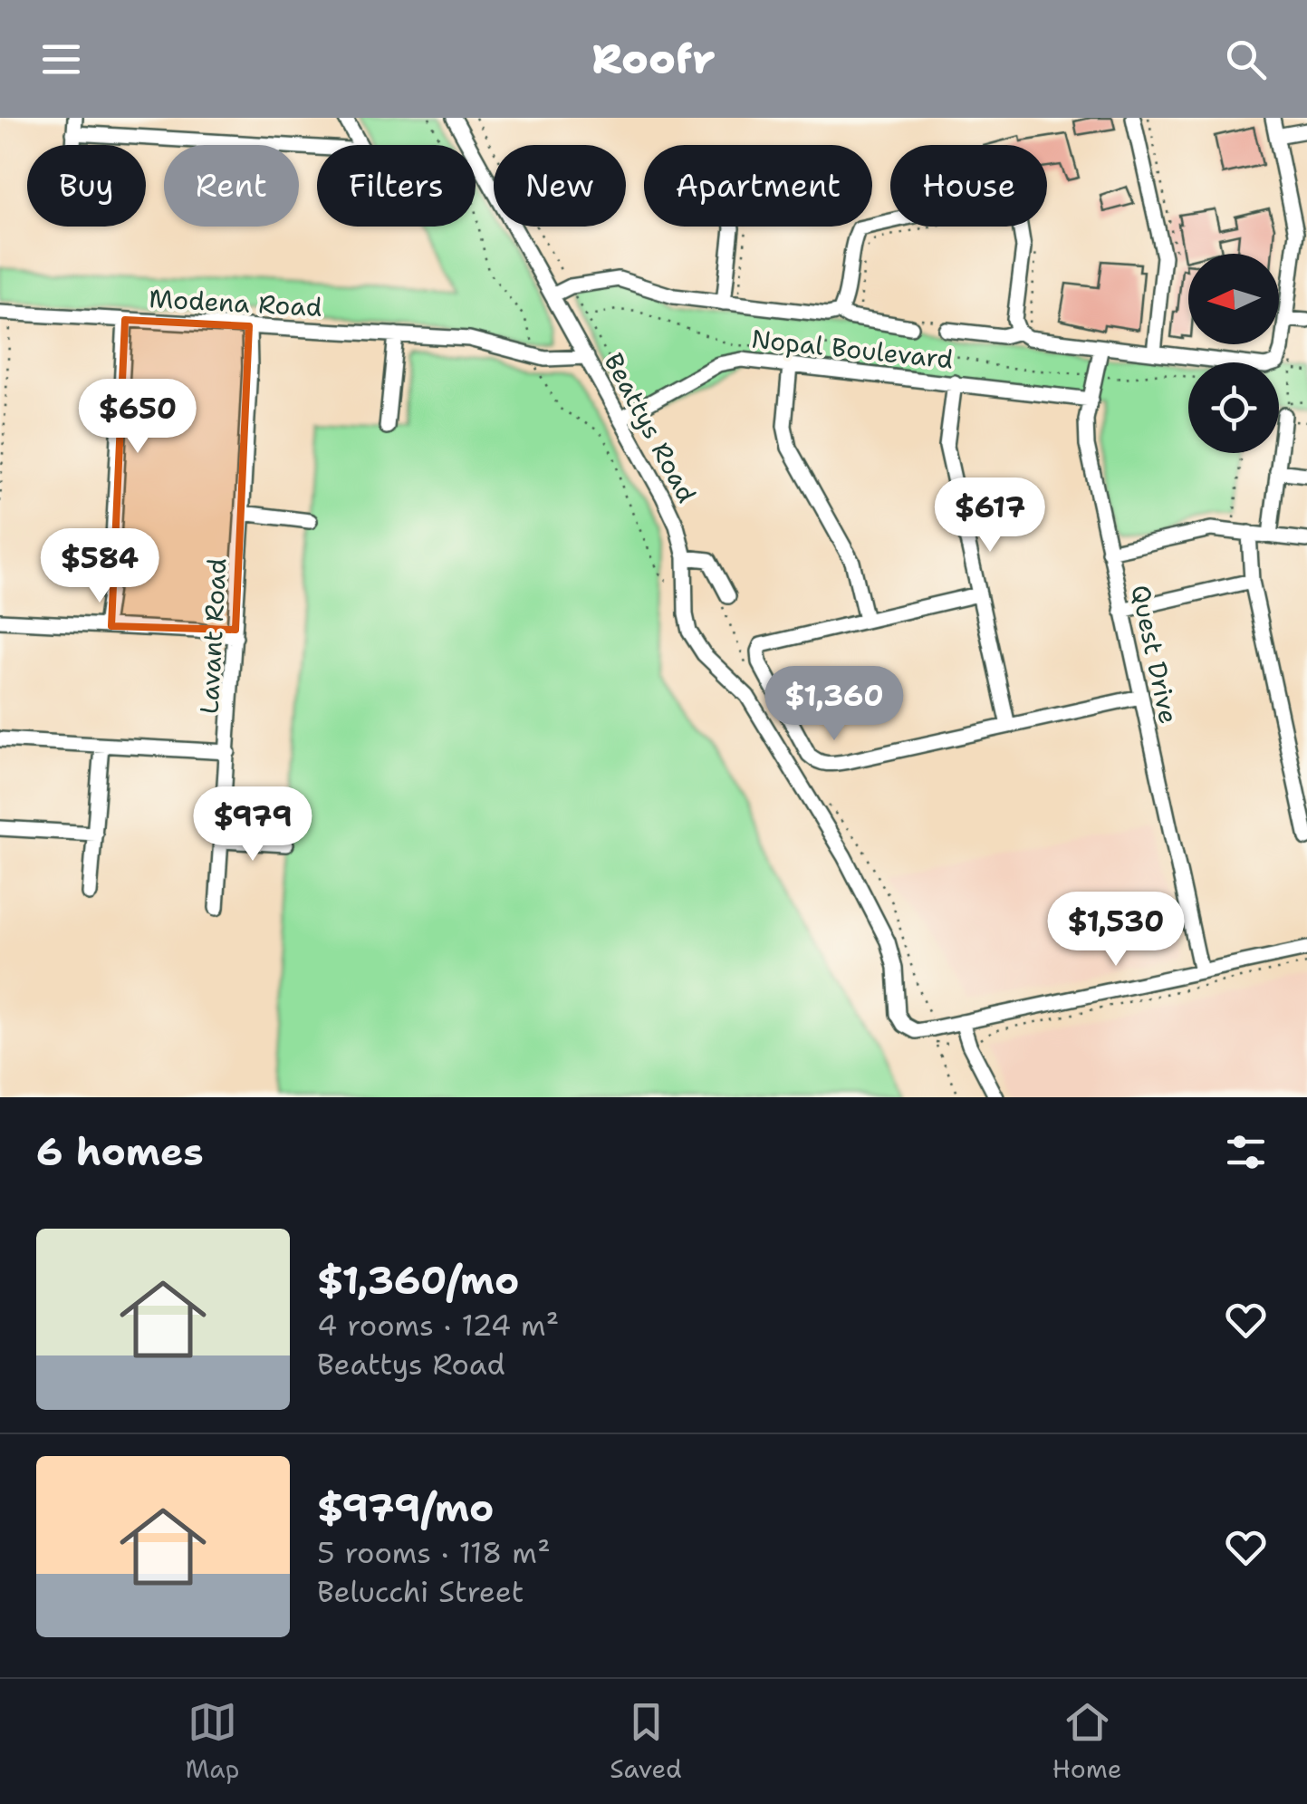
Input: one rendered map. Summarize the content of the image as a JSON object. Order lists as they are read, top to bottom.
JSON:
{
  "streets": {
    "street": [
      "Modena Road",
      "Nopal Boulevard",
      "Beattys Road",
      "Lavant Road",
      "Quest Drive"
    ]
  },
  "crossings": [
    ["Modena Road", "Beattys Road"],
    ["Modena Road", "Lavant Road"],
    ["Nopal Boulevard", "Beattys Road"],
    ["Nopal Boulevard", "Quest Drive"]
  ],
  "north": "left",
  "page": {
    "header": "Roofr",
    "chip": [
      "Buy",
      "Rent",
      "Filters",
      "New",
      "Apartment",
      "House"
    ],
    "price": [
      "$650",
      "$617",
      "$584",
      "$1,360",
      "$979",
      "$1,530"
    ],
    "heading": "6 homes",
    "list": [
      {
        "name": "$1,360/mo",
        "note": "4 rooms · 124 m² · Beattys Road"
      },
      {
        "name": "$979/mo",
        "note": "5 rooms · 118 m² · Belucchi Street"
      }
    ],
    "tabs": ["Map", "Saved", "Home"]
  }
}
